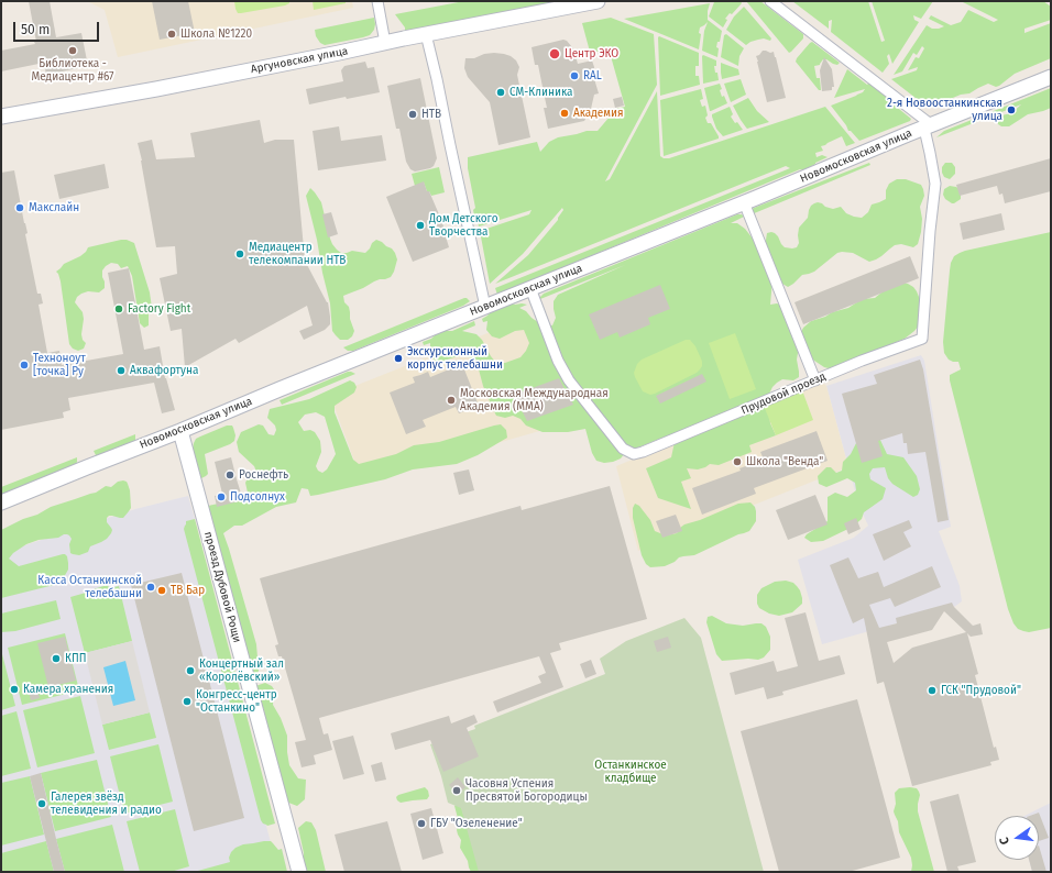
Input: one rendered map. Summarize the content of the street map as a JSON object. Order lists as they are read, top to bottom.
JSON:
{
  "streets": {
    "main road": ["Аргуновская улица", "Новомосковская улица", "проезд Дубовой Рощи"],
    "street": ["Прудовой проезд"]
  },
  "crossings": [
    ["Новомосковская улица", "Прудовой проезд"],
    ["Новомосковская улица", "проезд Дубовой Рощи"]
  ],
  "parks": ["Останкинское кладбище"],
  "places": [
    "Школа №1220",
    "Библиотека - Медиацентр #67",
    "Центр ЭКО",
    "RAL",
    "СМ-Клиника",
    "2-я Новоостанкинская улица",
    "Академия",
    "НТВ",
    "Макслайн",
    "Дом Детского Творчества",
    "Медиацентр телекомпании НТВ",
    "Factory Fight",
    "Экскурсионный корпус телебашни",
    "Техноноут [точка] Ру",
    "Аквафортуна",
    "Московская Международная Академия (ММА)",
    "Школа \"Венда\"",
    "Роснефть",
    "Подсолнух",
    "Касса Останкинской телебашни",
    "ТВ Бар",
    "КПП",
    "Концертный зал «Королёвский»",
    "Камера хранения",
    "ГСК \"Прудовой\"",
    "Конгресс-центр \"Останкино\"",
    "Часовня Успения Пресвятой Богородицы",
    "Галерея звёзд телевидения и радио",
    "ГБУ \"Озеленение\""
  ],
  "scale_bar": "50 m",
  "north": "left"
}
